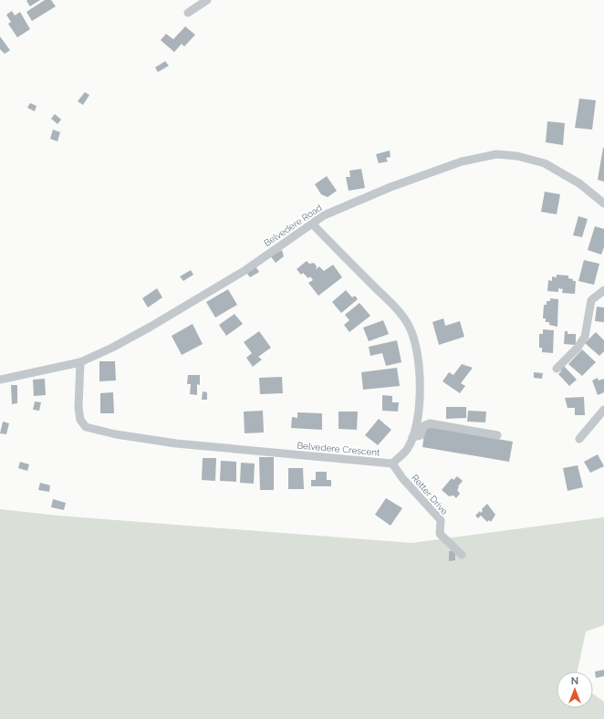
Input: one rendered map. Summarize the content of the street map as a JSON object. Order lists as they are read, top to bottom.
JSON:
{
  "streets": {
    "street": ["Belvedere Road", "Belvedere Crescent", "Retter Drive"]
  },
  "crossings": [
    ["Belvedere Road", "Belvedere Crescent"],
    ["Belvedere Crescent", "Retter Drive"]
  ],
  "north": "top"
}
